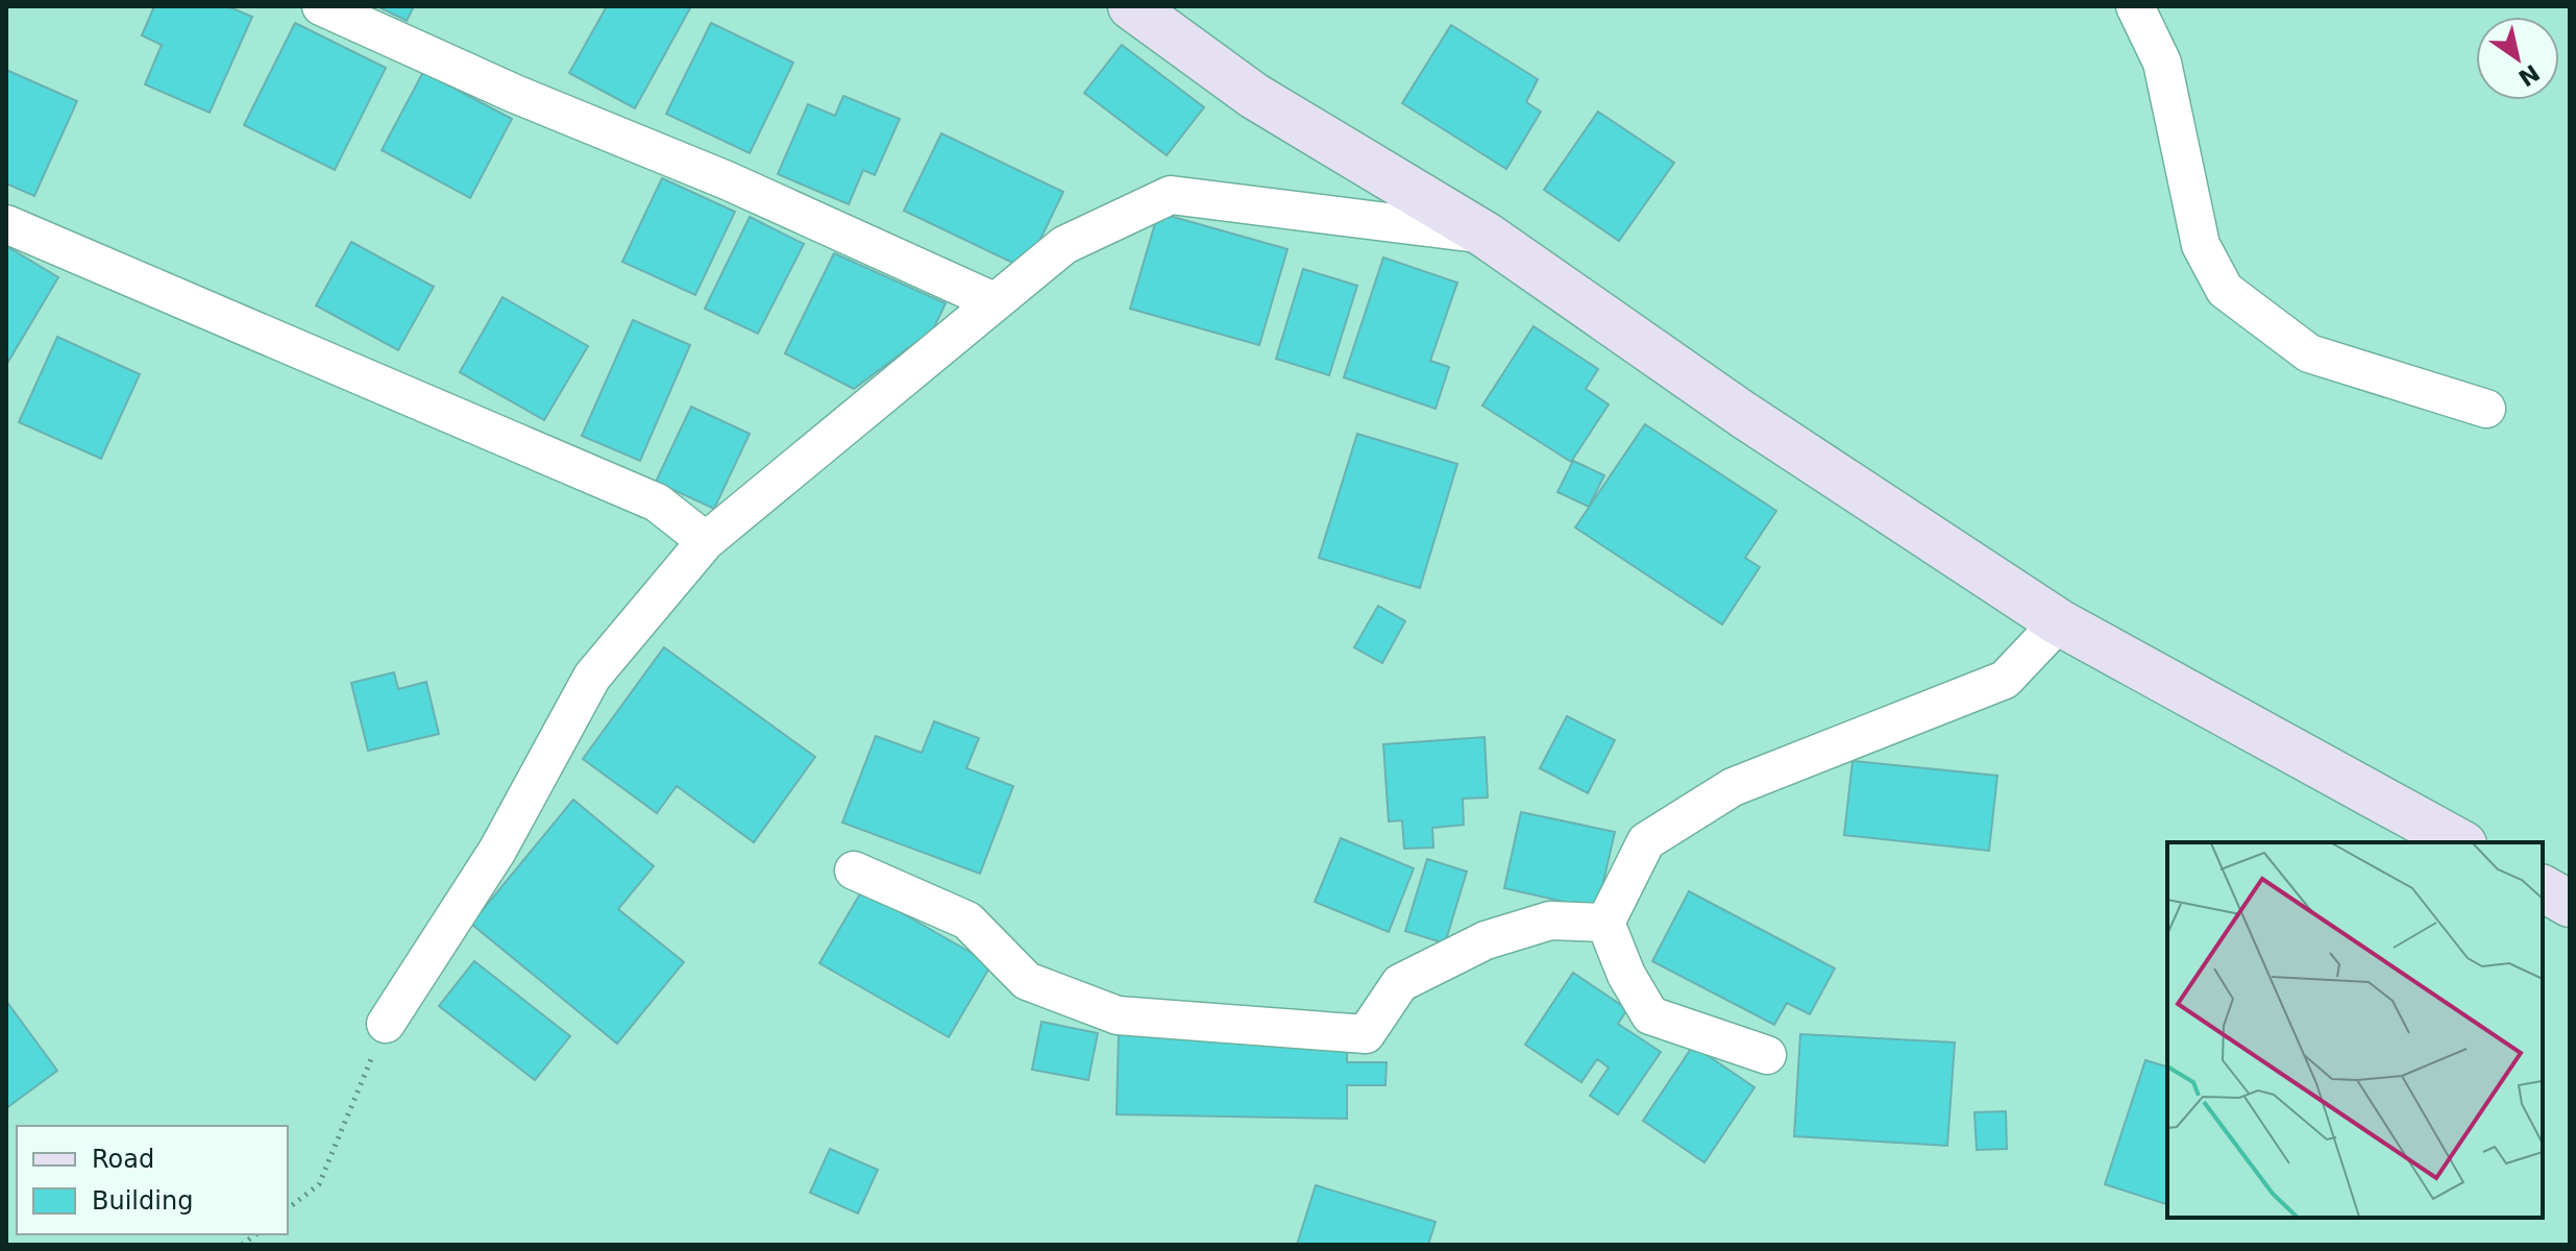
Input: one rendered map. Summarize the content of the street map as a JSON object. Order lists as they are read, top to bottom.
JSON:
{
  "legend": ["Road", "Building"],
  "north": "bottom right"
}
